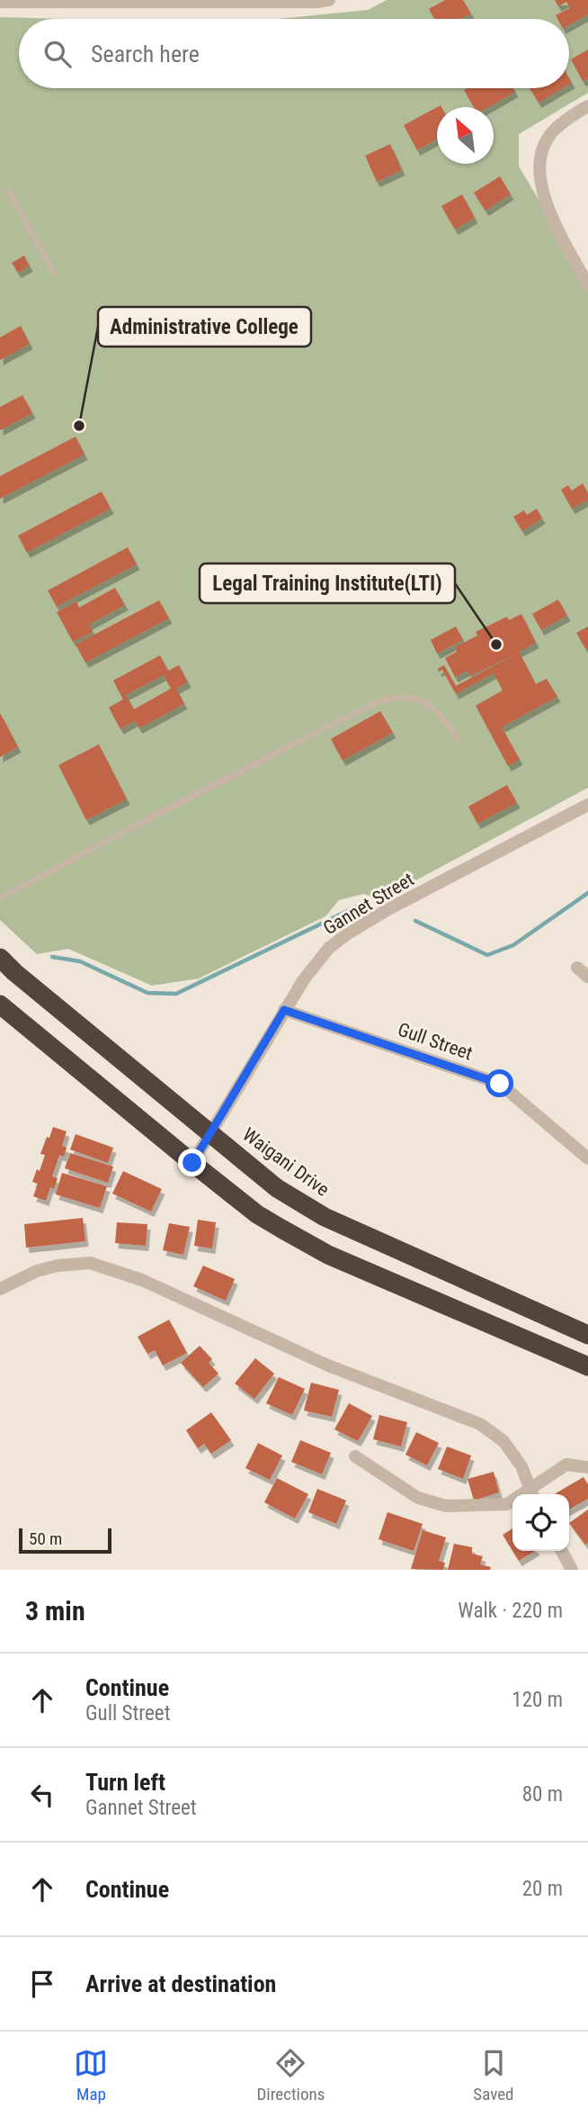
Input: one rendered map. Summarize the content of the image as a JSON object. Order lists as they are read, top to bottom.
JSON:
{
  "streets": {
    "highway": ["Waigani Drive"],
    "street": ["Gannet Street", "Gull Street"]
  },
  "crossings": [
    ["Gannet Street", "Gull Street"],
    ["Gannet Street", "Waigani Drive"]
  ],
  "places": ["Administrative College", "Legal Training Institute(LTI)"],
  "scale_bar": "50 m",
  "north": "top left",
  "page": {
    "search": "Search here",
    "scale": "50 m",
    "heading": ["3 min", "Walk · 220 m"],
    "list": [
      ["Continue", "Gull Street", "120 m"],
      ["Turn left", "Gannet Street", "80 m"],
      ["Continue", "20 m"],
      "Arrive at destination"
    ],
    "nav": ["Map", "Directions", "Saved"]
  }
}
